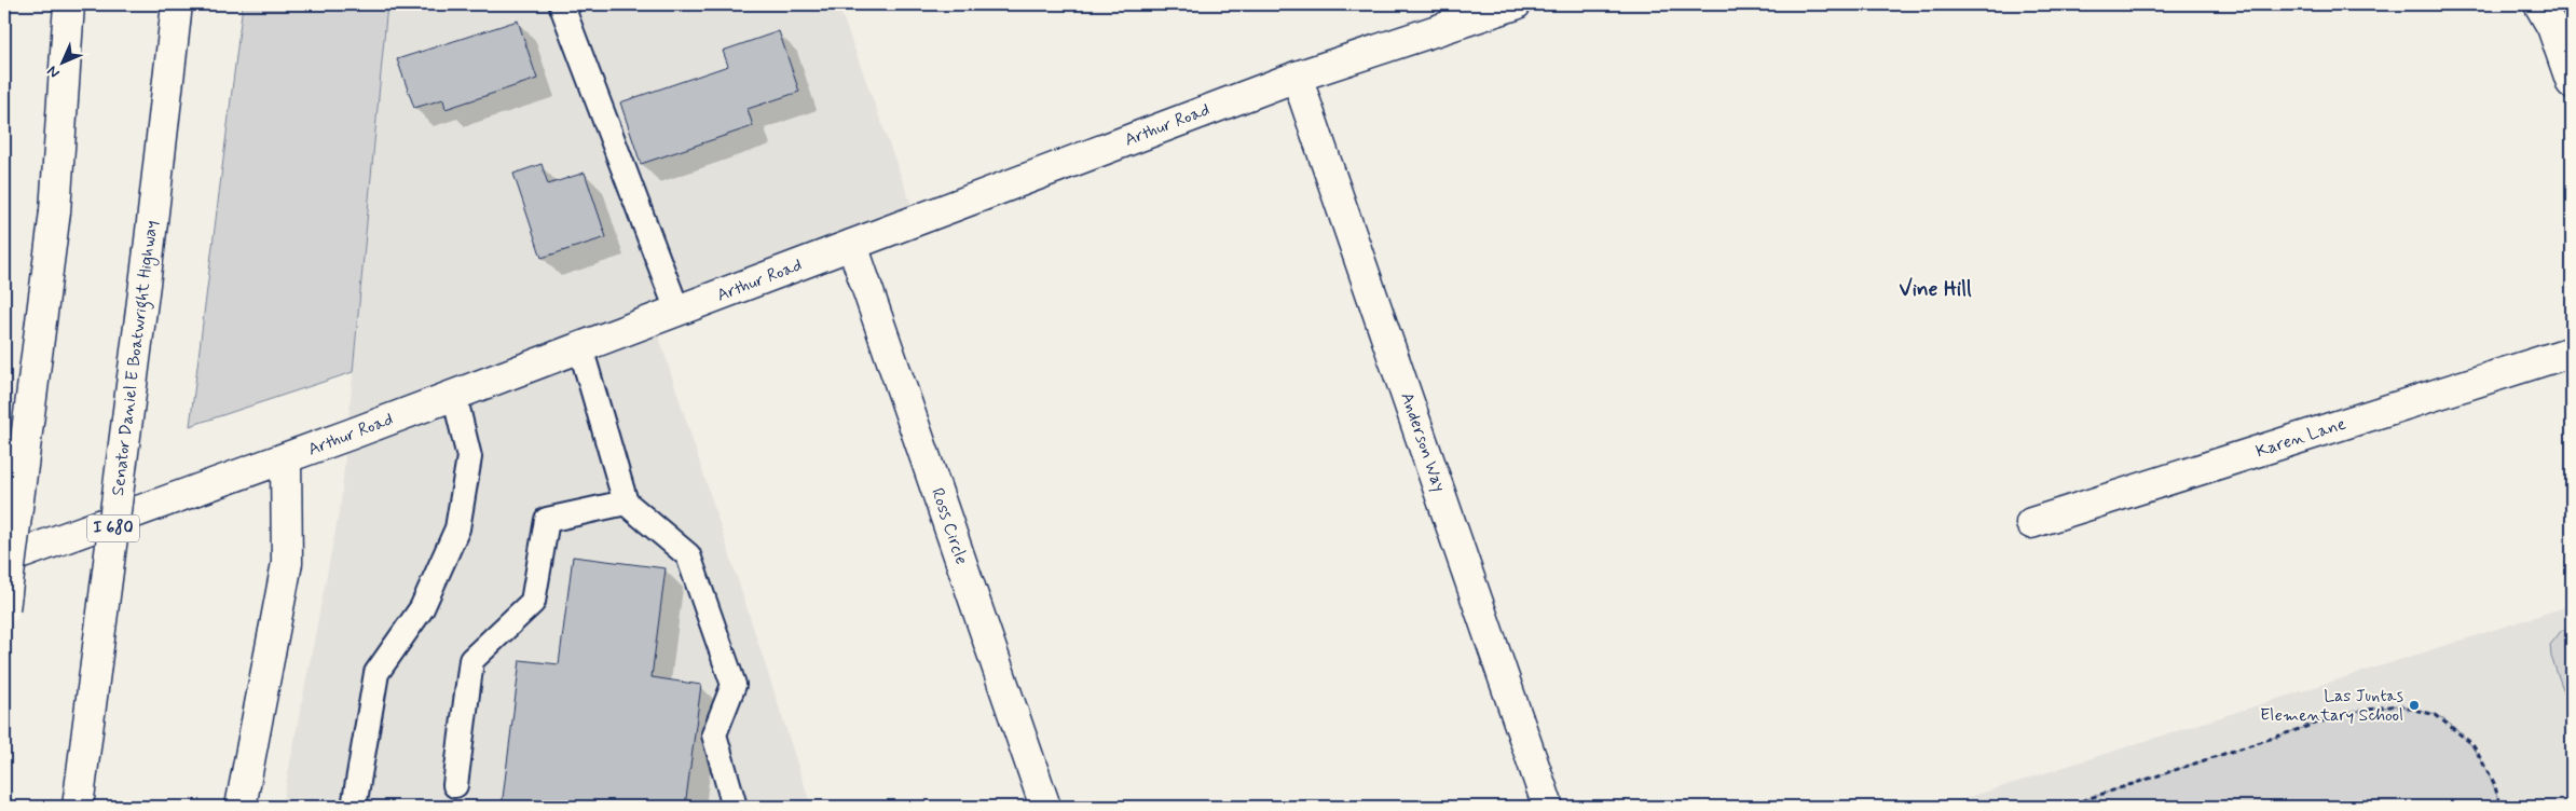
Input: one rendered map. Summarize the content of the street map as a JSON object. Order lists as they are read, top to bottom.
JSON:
{
  "streets": {
    "main road": [
      "Arthur Road",
      "Senator Daniel E Boatwright Highway",
      "Karen Lane",
      "Anderson Way",
      "Ross Circle",
      "I 680"
    ]
  },
  "crossings": [
    ["Arthur Road", "Anderson Way"],
    ["Arthur Road", "Ross Circle"]
  ],
  "districts": ["Vine Hill"],
  "places": ["Las Juntas Elementary School"],
  "north": "bottom left"
}
